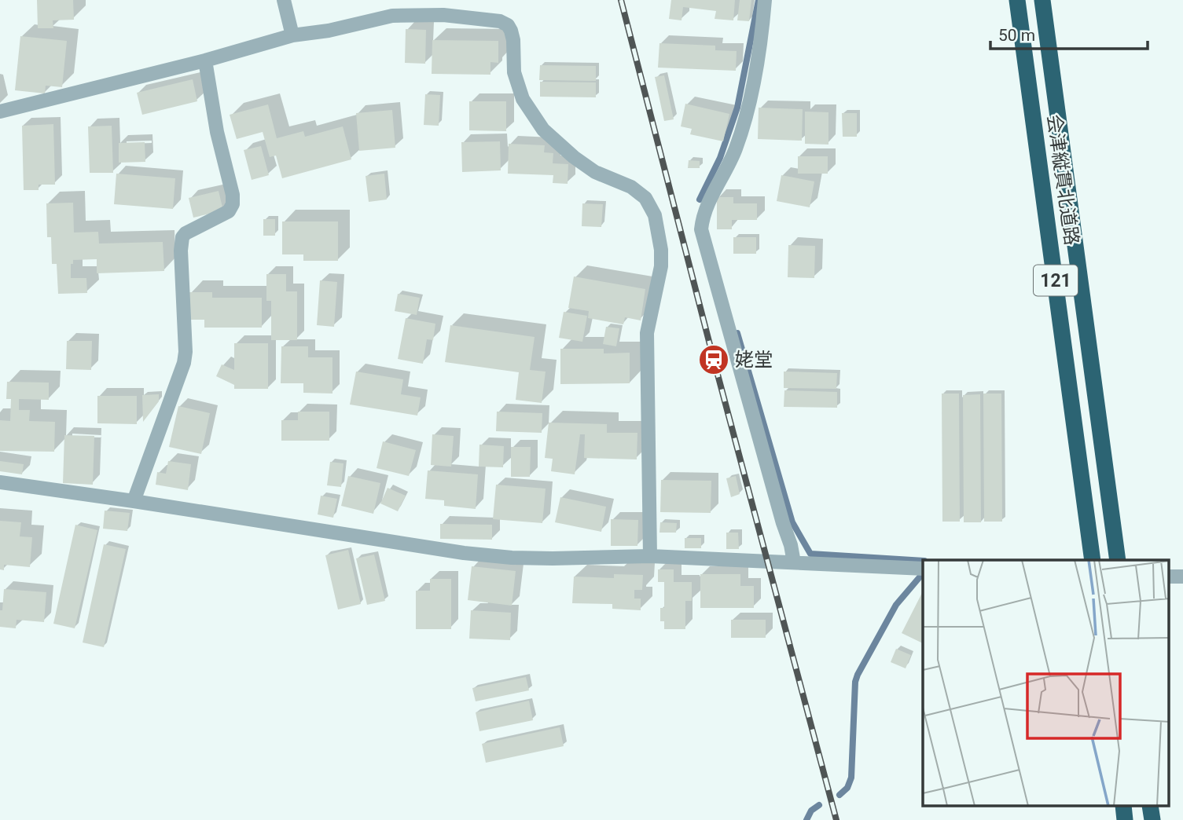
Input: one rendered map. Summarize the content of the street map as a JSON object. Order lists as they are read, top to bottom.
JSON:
{
  "streets": {
    "highway": ["会津縦貫北道路", "121"]
  },
  "places": {
    "station": ["姥堂"]
  },
  "scale_bar": "50 m"
}
